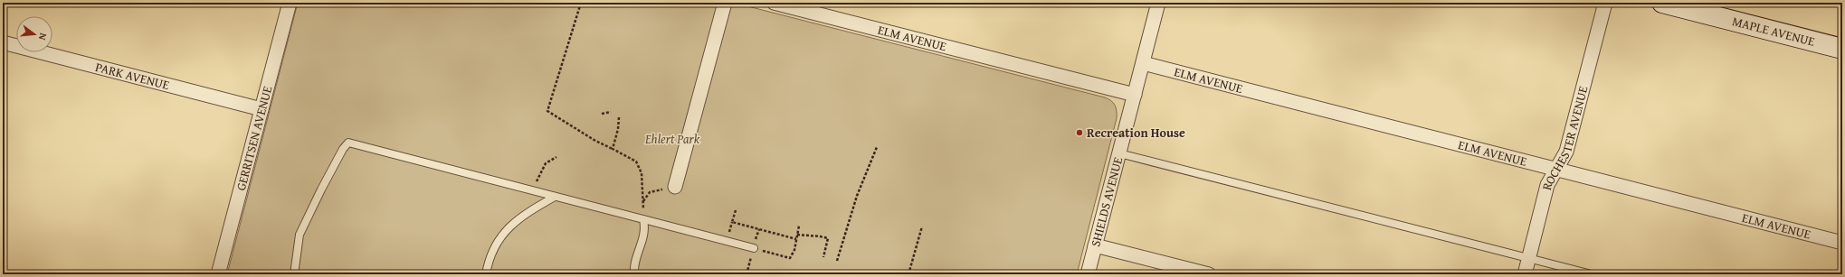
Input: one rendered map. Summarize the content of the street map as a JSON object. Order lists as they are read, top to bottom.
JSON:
{
  "streets": {
    "street": [
      "MAPLE AVENUE",
      "ELM AVENUE",
      "PARK AVENUE",
      "GERRITSEN AVENUE",
      "ROCHESTER AVENUE",
      "SHIELDS AVENUE"
    ]
  },
  "crossings": [
    ["ELM AVENUE", "ROCHESTER AVENUE"],
    ["ELM AVENUE", "SHIELDS AVENUE"],
    ["PARK AVENUE", "GERRITSEN AVENUE"]
  ],
  "parks": ["Ehlert Park"],
  "places": ["Recreation House"],
  "north": "right"
}
